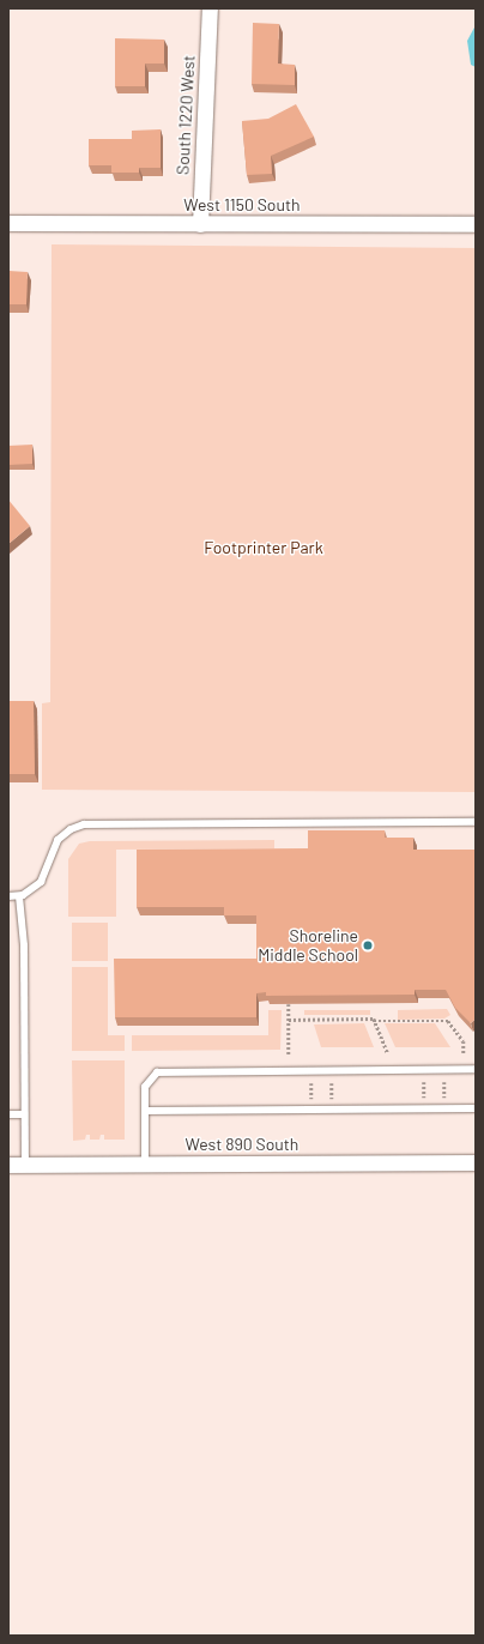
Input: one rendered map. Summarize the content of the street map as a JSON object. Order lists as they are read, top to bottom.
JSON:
{
  "streets": {
    "street": ["South 1220 West", "West 1150 South", "West 890 South"]
  },
  "crossings": [
    ["South 1220 West", "West 1150 South"]
  ],
  "parks": ["Footprinter Park"],
  "places": ["Shoreline Middle School"]
}
